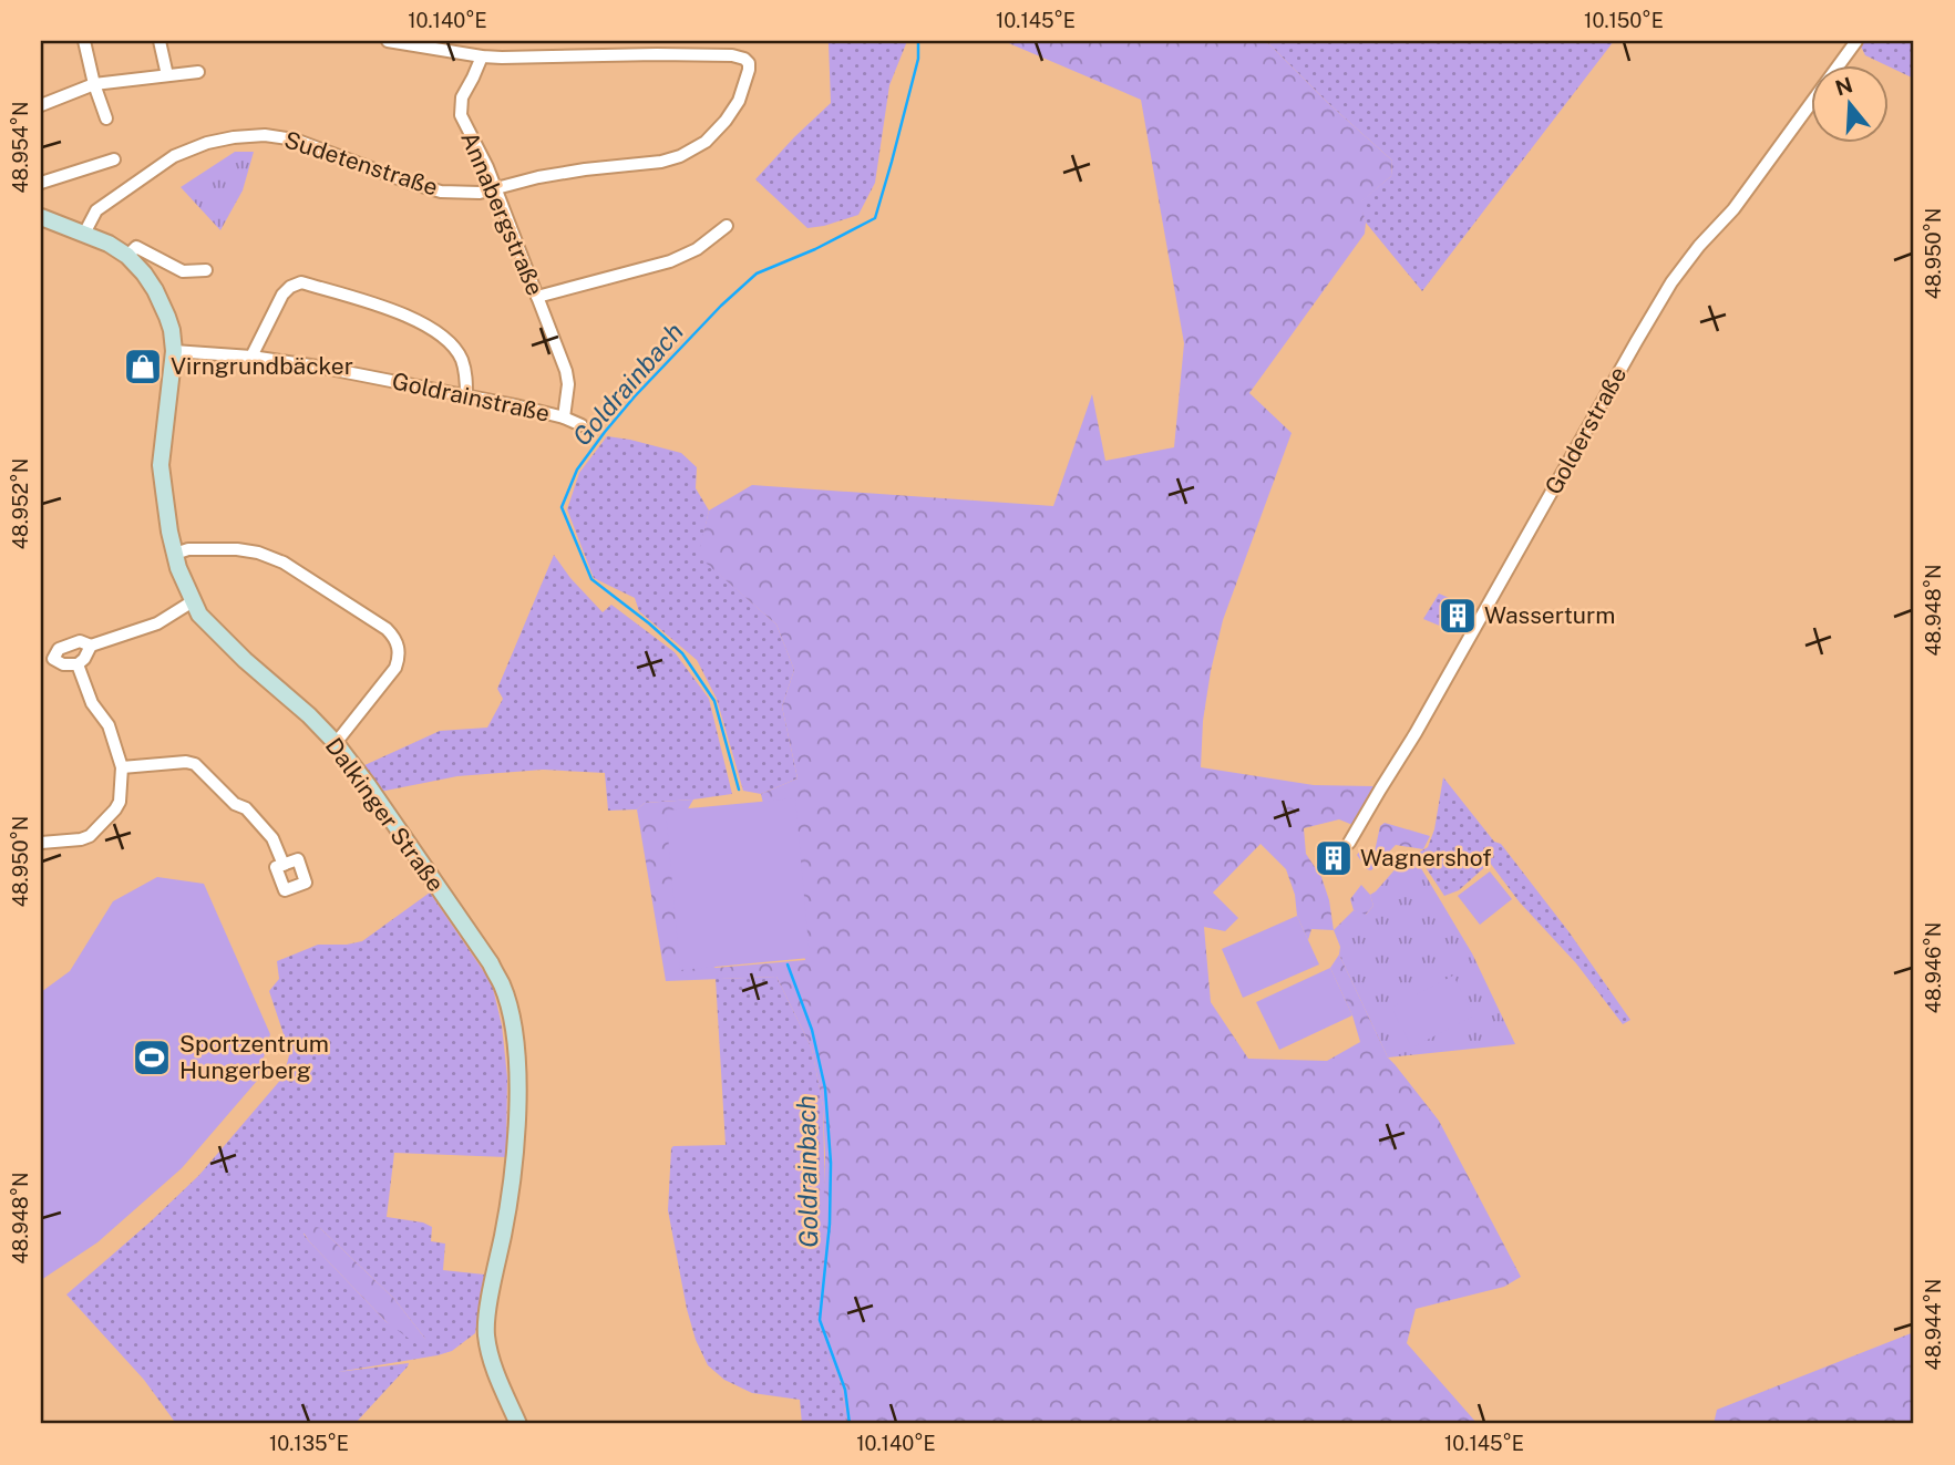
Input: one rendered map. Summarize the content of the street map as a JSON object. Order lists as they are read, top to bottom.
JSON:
{
  "streets": {
    "street": [
      "Sudetenstraße",
      "Annabergstraße",
      "Goldrainstraße",
      "Golderstraße",
      "Dalkinger Straße"
    ]
  },
  "crossings": [
    ["Sudetenstraße", "Annabergstraße"],
    ["Sudetenstraße", "Dalkinger Straße"],
    ["Annabergstraße", "Goldrainstraße"],
    ["Goldrainstraße", "Dalkinger Straße"]
  ],
  "water": ["Goldrainbach"],
  "places": {
    "shop": ["Virngrundbäcker"],
    "building": ["Wasserturm", "Wagnershof"],
    "sports": ["Sportzentrum Hungerberg"]
  },
  "north": "top",
  "coordinates": [
    "10.140°E",
    "10.145°E",
    "10.150°E",
    "48.954°N",
    "48.950°N",
    "48.952°N",
    "48.948°N",
    "48.946°N",
    "48.944°N",
    "10.135°E"
  ]
}
